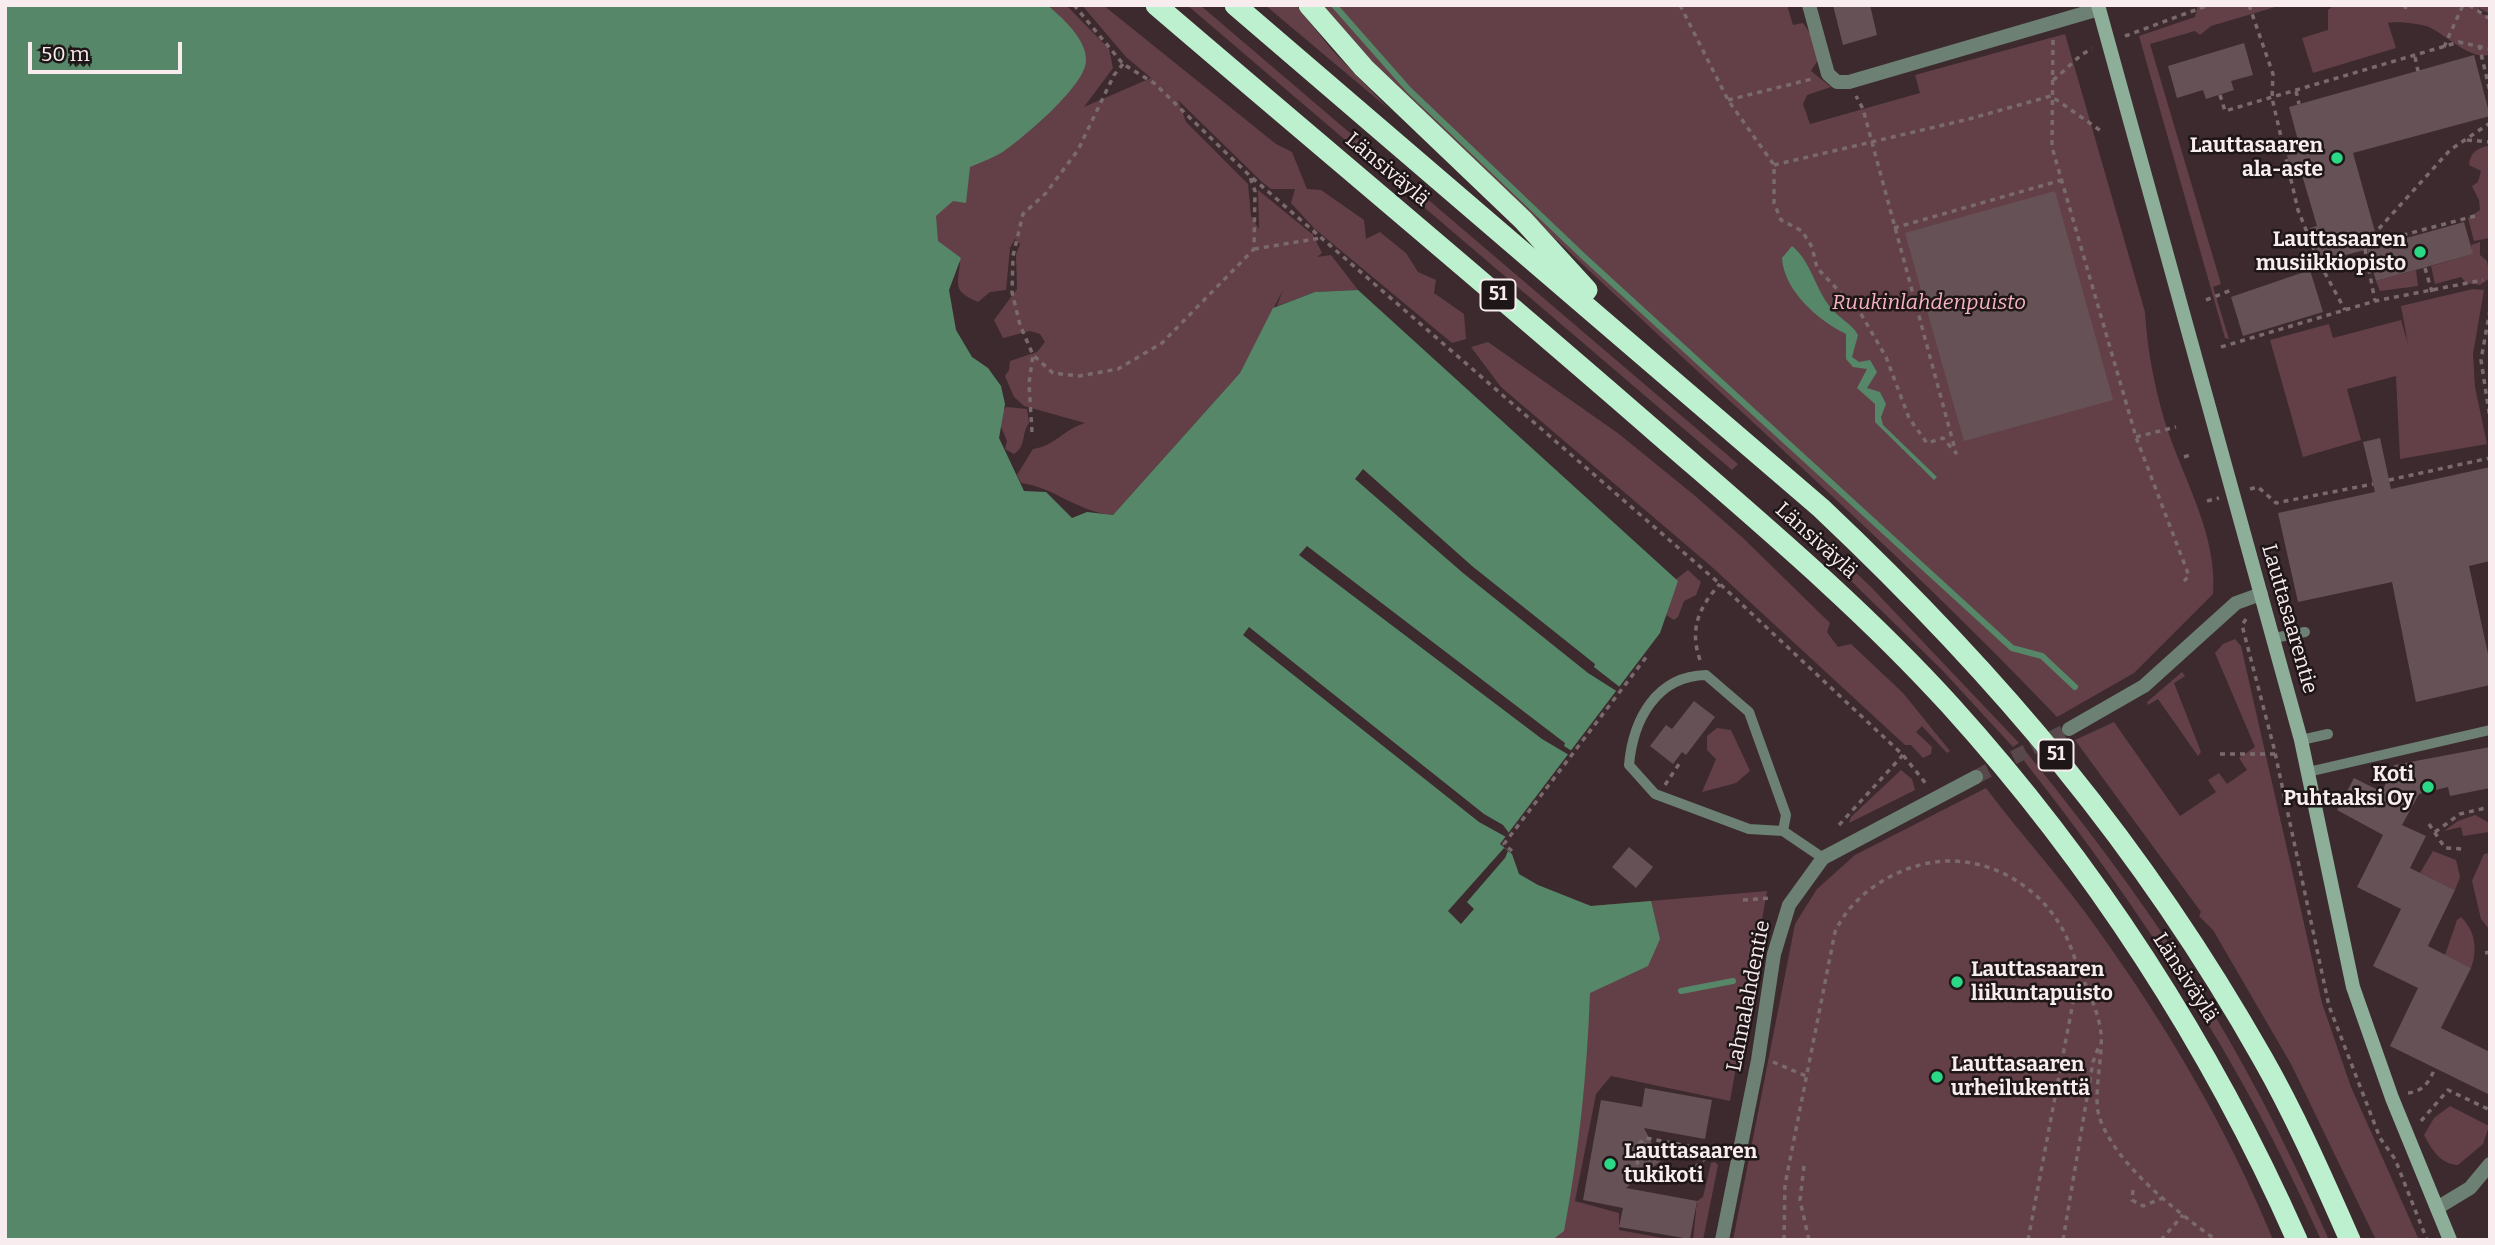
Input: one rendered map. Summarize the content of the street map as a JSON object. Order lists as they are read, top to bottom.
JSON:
{
  "streets": {
    "highway": ["Länsiväylä", "51"],
    "main road": ["Lauttasaarentie"],
    "street": ["Lahnalahdentie"]
  },
  "parks": ["Ruukinlahdenpuisto"],
  "places": [
    "Lauttasaaren ala-aste",
    "Lauttasaaren musiikkiopisto",
    "Koti Puhtaaksi Oy",
    "Lauttasaaren liikuntapuisto",
    "Lauttasaaren urheilukenttä",
    "Lauttasaaren tukikoti"
  ],
  "scale_bar": "50 m"
}
